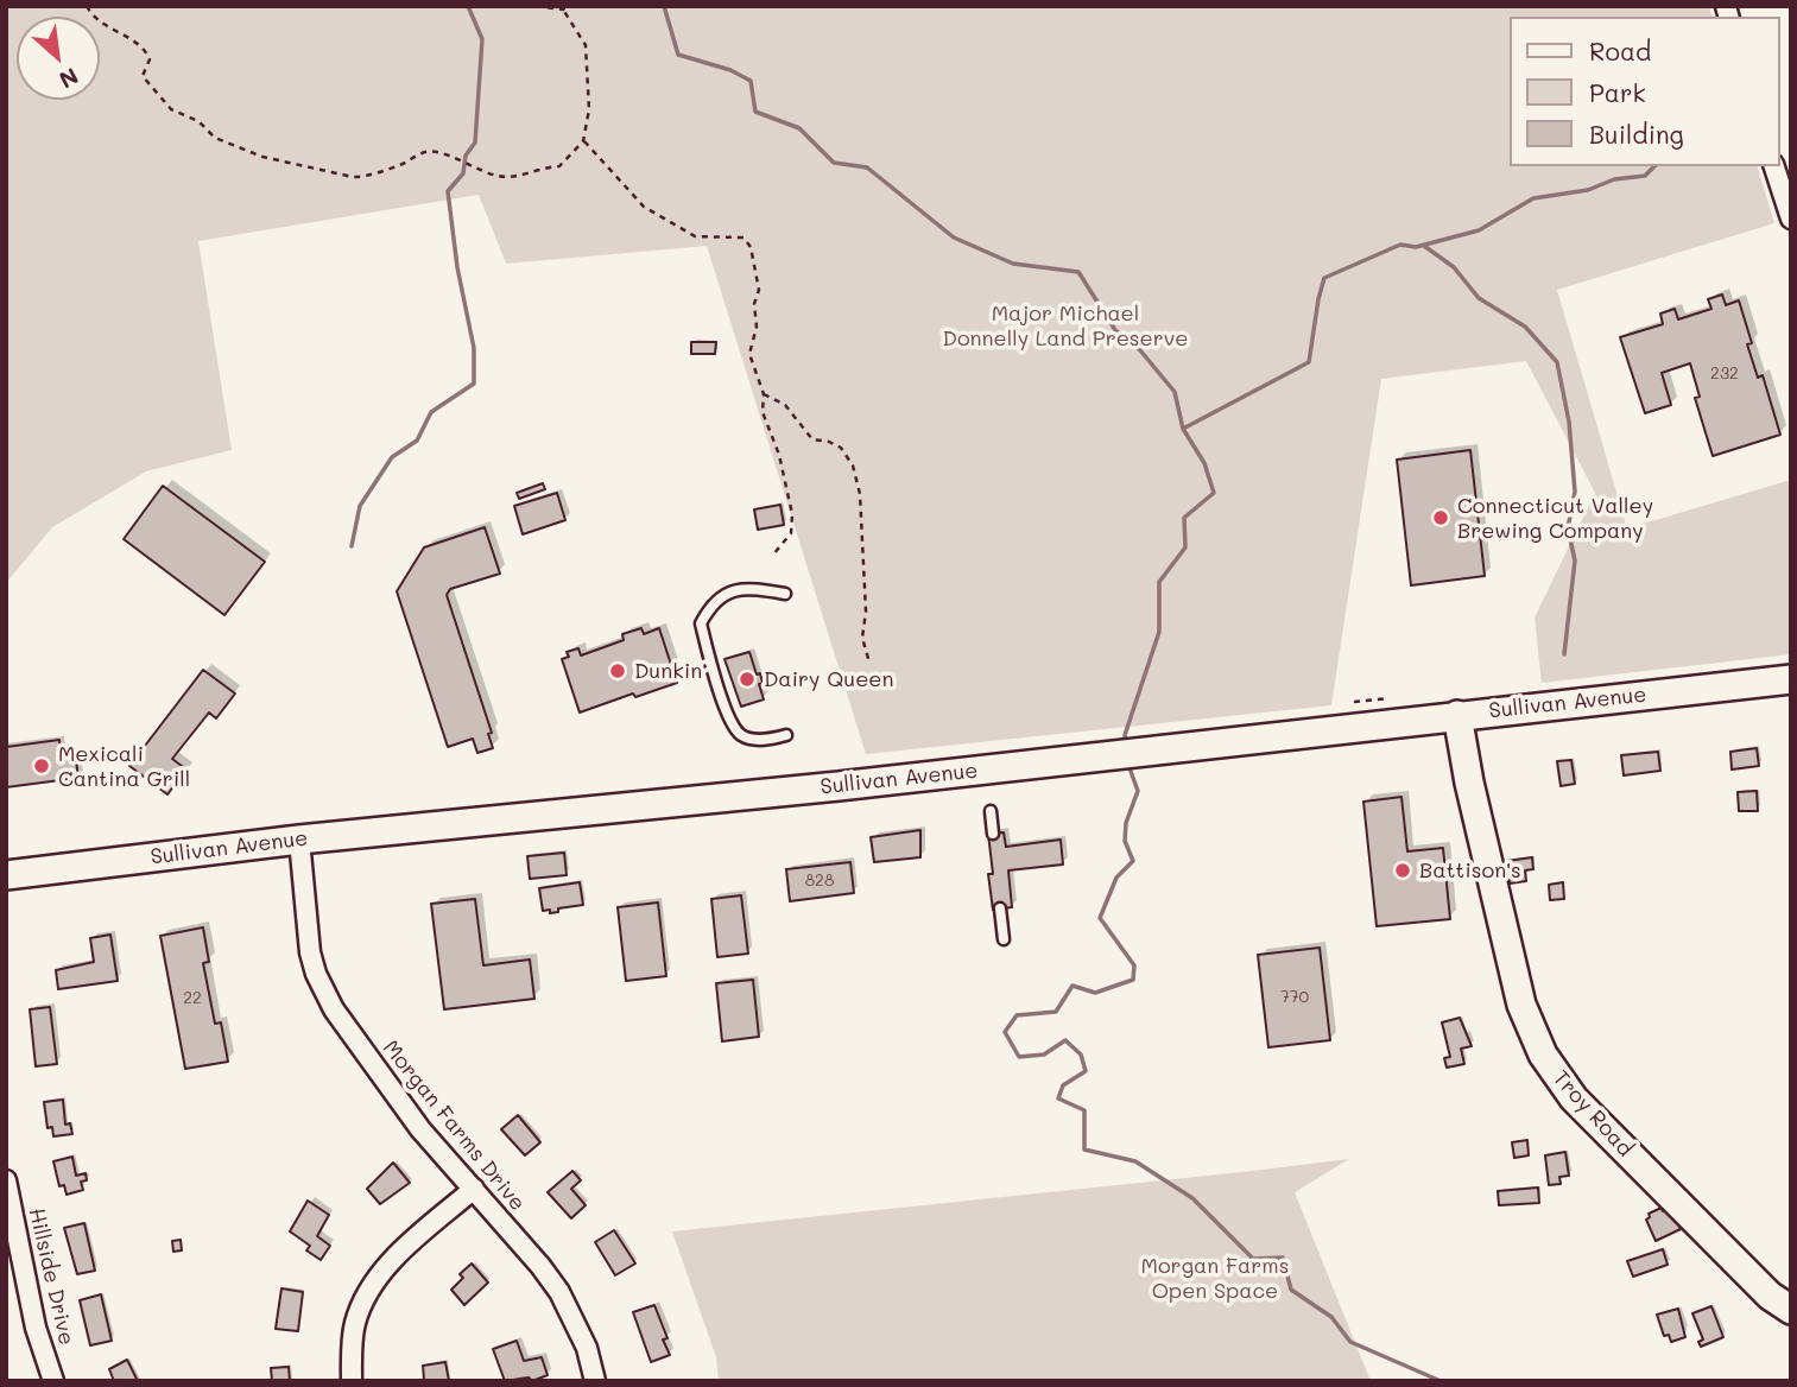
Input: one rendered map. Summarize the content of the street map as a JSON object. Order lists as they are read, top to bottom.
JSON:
{
  "streets": {
    "main road": ["Sullivan Avenue", "Troy Road"],
    "street": ["Morgan Farms Drive", "Hillside Drive"]
  },
  "crossings": [
    ["Sullivan Avenue", "Troy Road"],
    ["Sullivan Avenue", "Morgan Farms Drive"]
  ],
  "parks": ["Major Michael Donnelly Land Preserve", "Morgan Farms Open Space"],
  "places": [
    "Connecticut Valley Brewing Company",
    "Dunkin'",
    "Dairy Queen",
    "Mexicali Cantina Grill",
    "Battison's"
  ],
  "house_numbers": [
    "232",
    "828",
    "770",
    "22"
  ],
  "legend": ["Road", "Park", "Building"],
  "north": "bottom right"
}
